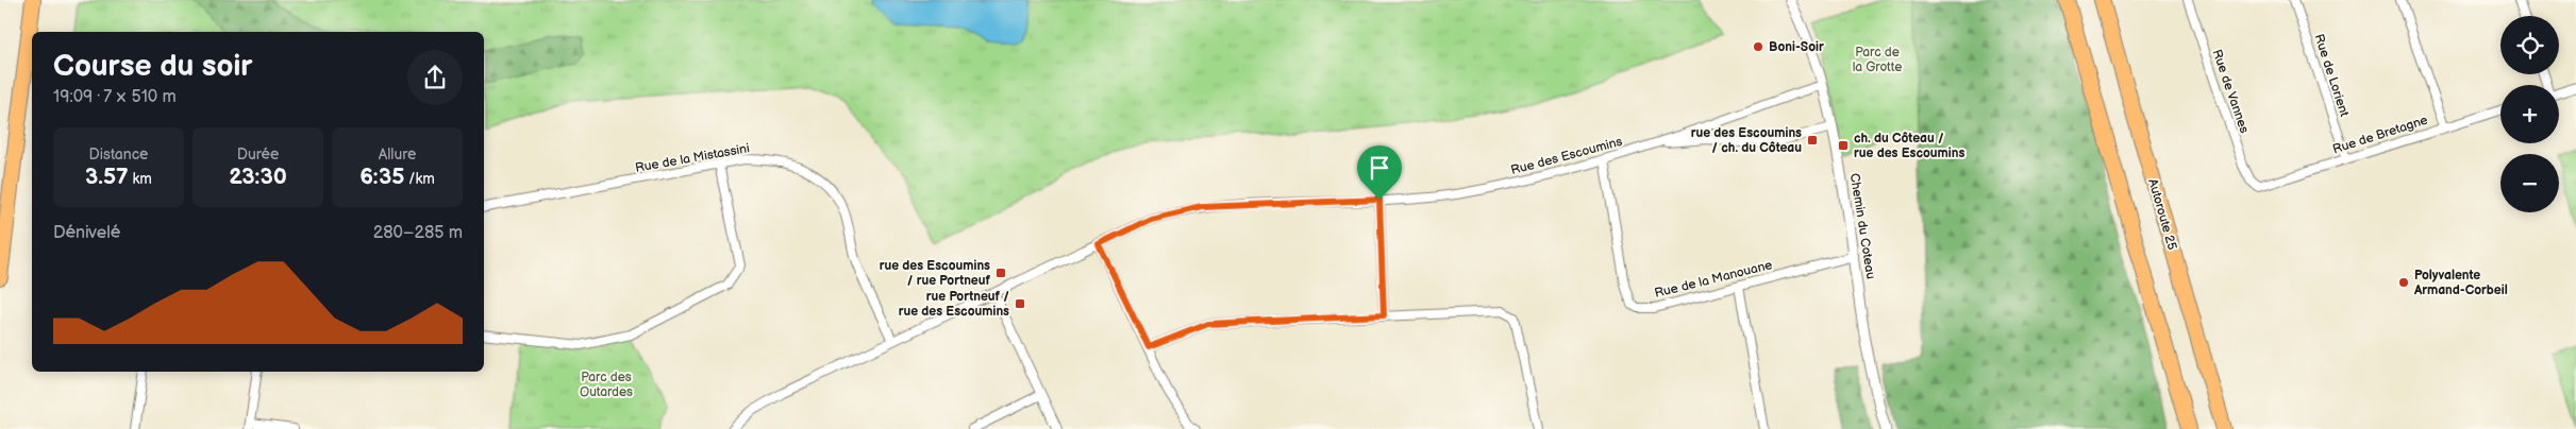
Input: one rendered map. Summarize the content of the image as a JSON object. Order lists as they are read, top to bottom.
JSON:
{
  "streets": {
    "highway": ["Autoroute 25"],
    "street": [
      "Rue de Lorient",
      "Rue de Vannes",
      "Rue de Bretagne",
      "Rue des Escoumins",
      "Rue de la Mistassini",
      "Chemin du Coteau",
      "Rue de la Manouane"
    ]
  },
  "crossings": [
    ["Rue de Lorient", "Rue de Bretagne"],
    ["Rue de Vannes", "Rue de Bretagne"],
    ["Rue des Escoumins", "Rue de la Mistassini"],
    ["Rue des Escoumins", "Chemin du Coteau"],
    ["Rue des Escoumins", "Rue de la Manouane"],
    ["Chemin du Coteau", "Rue de la Manouane"]
  ],
  "parks": ["Parc de la Grotte", "Parc des Outardes"],
  "places": {
    "other": ["Boni-Soir", "Polyvalente Armand-Corbeil"],
    "transit": [
      "rue des Escoumins / ch. du Côteau",
      "ch. du Côteau / rue des Escoumins",
      "rue des Escoumins / rue Portneuf",
      "rue Portneuf / rue des Escoumins"
    ]
  },
  "page": {
    "map_buttons": ["+", "−"],
    "heading": ["Course du soir", "19:09 · 7 × 510 m"],
    "stats": [
      ["Distance", "3.57 km"],
      ["Durée", "23:30"],
      ["Allure", "6:35 /km"]
    ],
    "chart": ["Dénivelé", "280–285 m"]
  }
}
